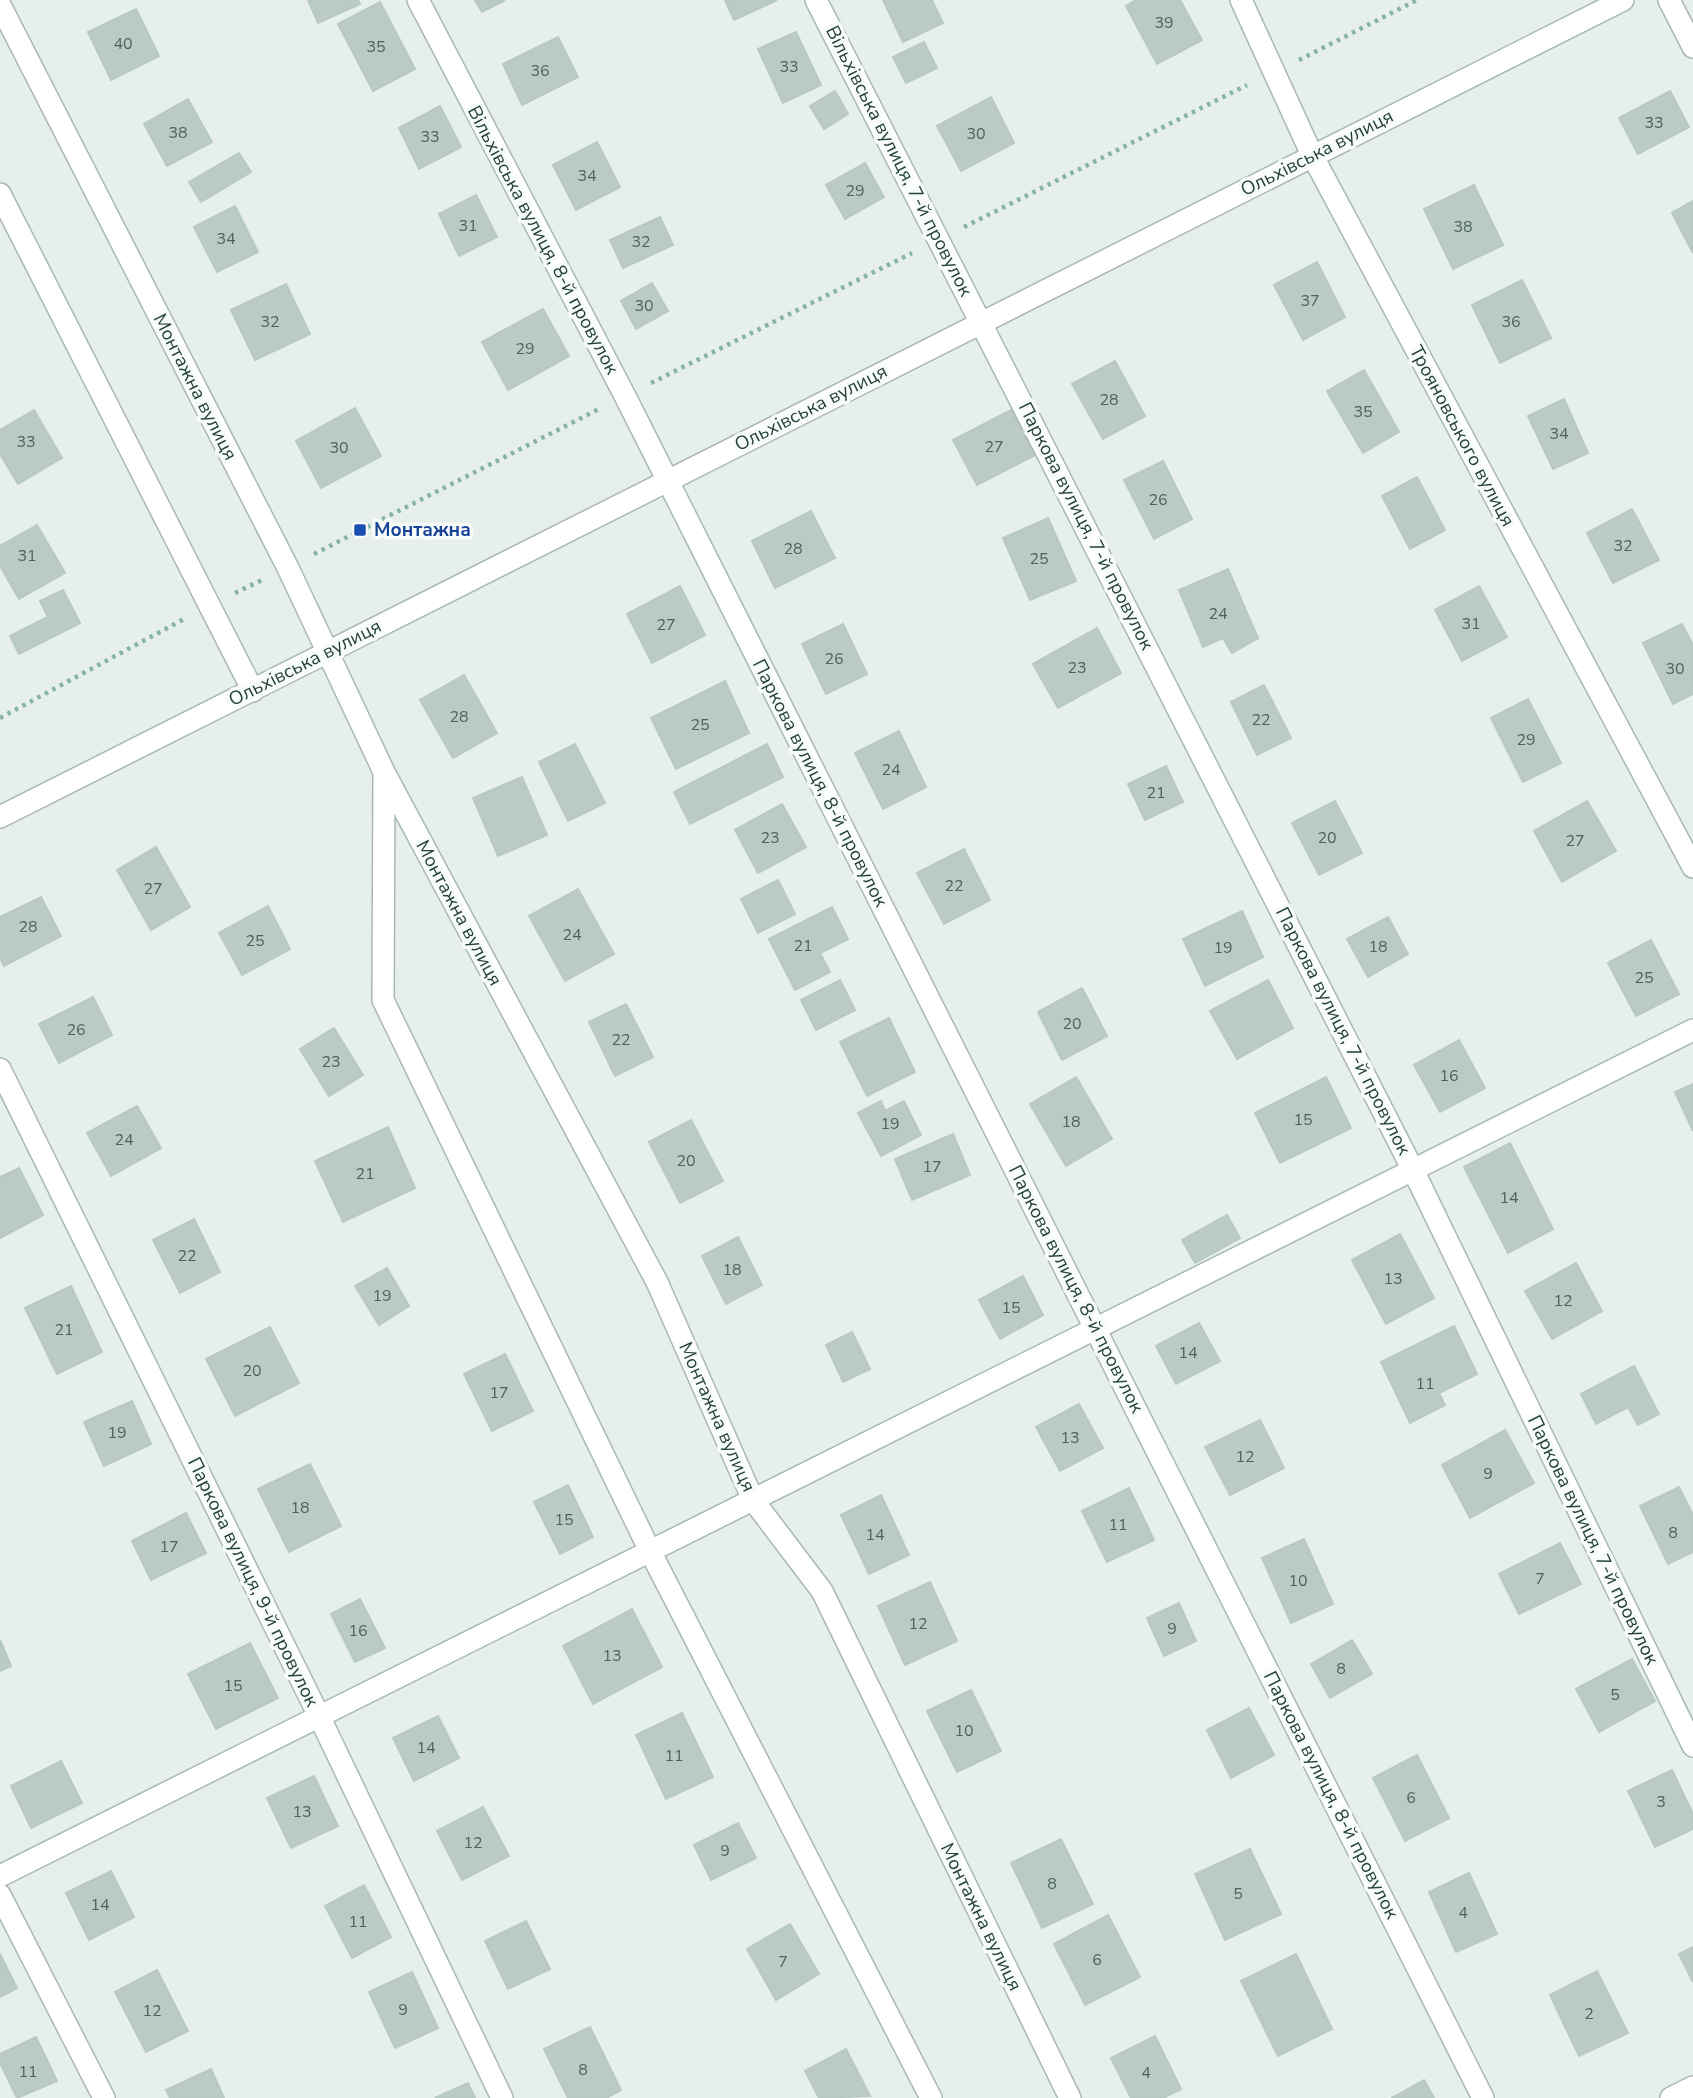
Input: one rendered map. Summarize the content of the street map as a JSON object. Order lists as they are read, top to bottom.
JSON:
{
  "streets": {
    "street": [
      "Ольхівська вулиця",
      "Вільхівська вулиця, 7-й провулок",
      "Вільхівська вулиця, 8-й провулок",
      "Монтажна вулиця",
      "Трояновського вулиця",
      "Паркова вулиця, 7-й провулок",
      "Паркова вулиця, 8-й провулок",
      "Паркова вулиця, 9-й провулок"
    ]
  },
  "crossings": [
    ["Ольхівська вулиця", "Вільхівська вулиця, 7-й провулок"],
    ["Ольхівська вулиця", "Вільхівська вулиця, 8-й провулок"],
    ["Ольхівська вулиця", "Монтажна вулиця"],
    ["Ольхівська вулиця", "Трояновського вулиця"],
    ["Ольхівська вулиця", "Паркова вулиця, 7-й провулок"],
    ["Ольхівська вулиця", "Паркова вулиця, 8-й провулок"],
    ["Вільхівська вулиця, 7-й провулок", "Паркова вулиця, 7-й провулок"],
    ["Вільхівська вулиця, 8-й провулок", "Паркова вулиця, 8-й провулок"]
  ],
  "places": {
    "transit": ["Монтажна"]
  },
  "house_numbers": [
    "39",
    "40",
    "35",
    "33",
    "36",
    "33",
    "38",
    "30",
    "33",
    "34",
    "29",
    "31",
    "38",
    "34",
    "32",
    "37",
    "30",
    "32",
    "36",
    "29",
    "28",
    "35",
    "34",
    "33",
    "27",
    "30",
    "26",
    "32",
    "28",
    "31",
    "25",
    "24",
    "31",
    "27",
    "26",
    "23",
    "30",
    "28",
    "22",
    "25",
    "29",
    "24",
    "21",
    "23",
    "20",
    "27",
    "22",
    "27",
    "28",
    "24",
    "25",
    "21",
    "18",
    "19",
    "25",
    "20",
    "26",
    "22",
    "23",
    "16",
    "15",
    "18",
    "19",
    "24",
    "20",
    "17",
    "21",
    "14",
    "22",
    "18",
    "13",
    "19",
    "12",
    "15",
    "21",
    "14",
    "20",
    "11",
    "17",
    "19",
    "13",
    "12",
    "9",
    "18",
    "15",
    "11",
    "8",
    "14",
    "17",
    "7",
    "10",
    "12",
    "9",
    "16",
    "13",
    "8",
    "15",
    "5",
    "10",
    "14",
    "11",
    "6",
    "3",
    "13",
    "12",
    "9",
    "8",
    "5",
    "14",
    "4",
    "11",
    "6",
    "7",
    "9",
    "12",
    "2",
    "8",
    "11",
    "4"
  ]
}
